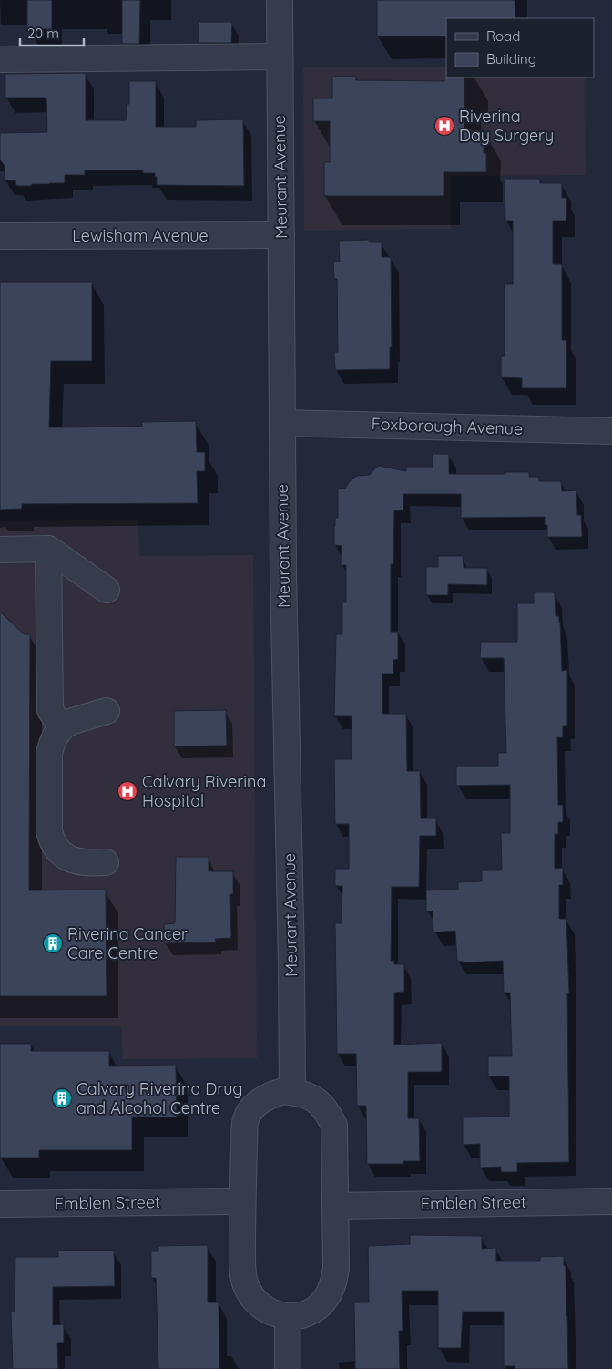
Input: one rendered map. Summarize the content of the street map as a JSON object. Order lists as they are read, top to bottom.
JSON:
{
  "streets": {
    "street": [
      "Meurant Avenue",
      "Lewisham Avenue",
      "Foxborough Avenue",
      "Emblen Street"
    ]
  },
  "crossings": [
    ["Meurant Avenue", "Lewisham Avenue"],
    ["Meurant Avenue", "Foxborough Avenue"]
  ],
  "places": {
    "hospital": ["Riverina Day Surgery", "Calvary Riverina Hospital"],
    "building": ["Riverina Cancer Care Centre", "Calvary Riverina Drug and Alcohol Centre"]
  },
  "legend": ["Road", "Building"],
  "scale_bar": "20 m"
}
